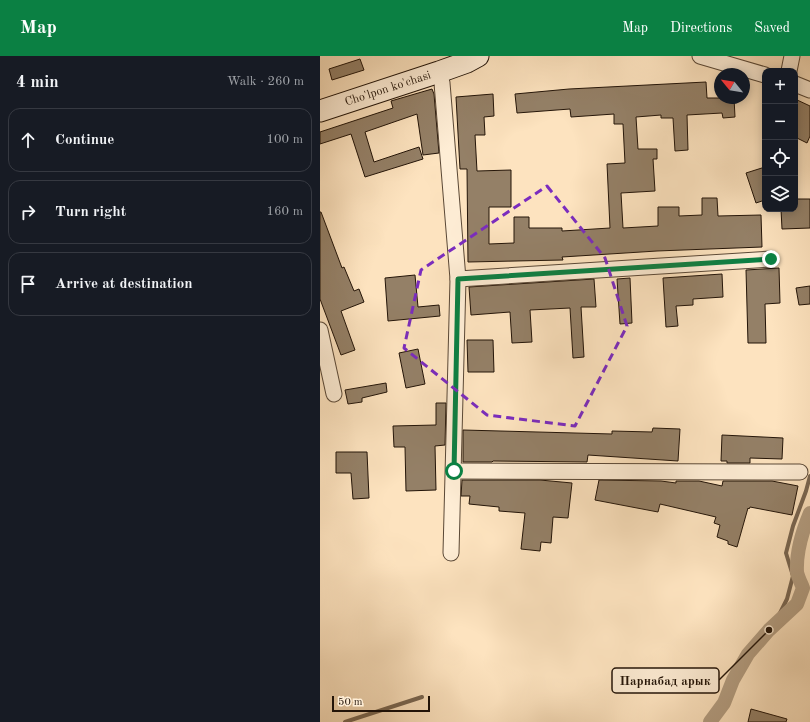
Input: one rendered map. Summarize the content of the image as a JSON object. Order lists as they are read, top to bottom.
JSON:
{
  "streets": {
    "main road": ["Cho'lpon ko'chasi"]
  },
  "places": ["Парнабад арык"],
  "scale_bar": "50 m",
  "north": "top left",
  "page": {
    "header": "Map",
    "nav": ["Map", "Directions", "Saved"],
    "heading": ["4 min", "Walk · 260 m"],
    "map_buttons": ["+", "−"],
    "list": [
      ["Continue", "100 m"],
      ["Turn right", "160 m"],
      "Arrive at destination"
    ],
    "scale": "50 m"
  }
}
